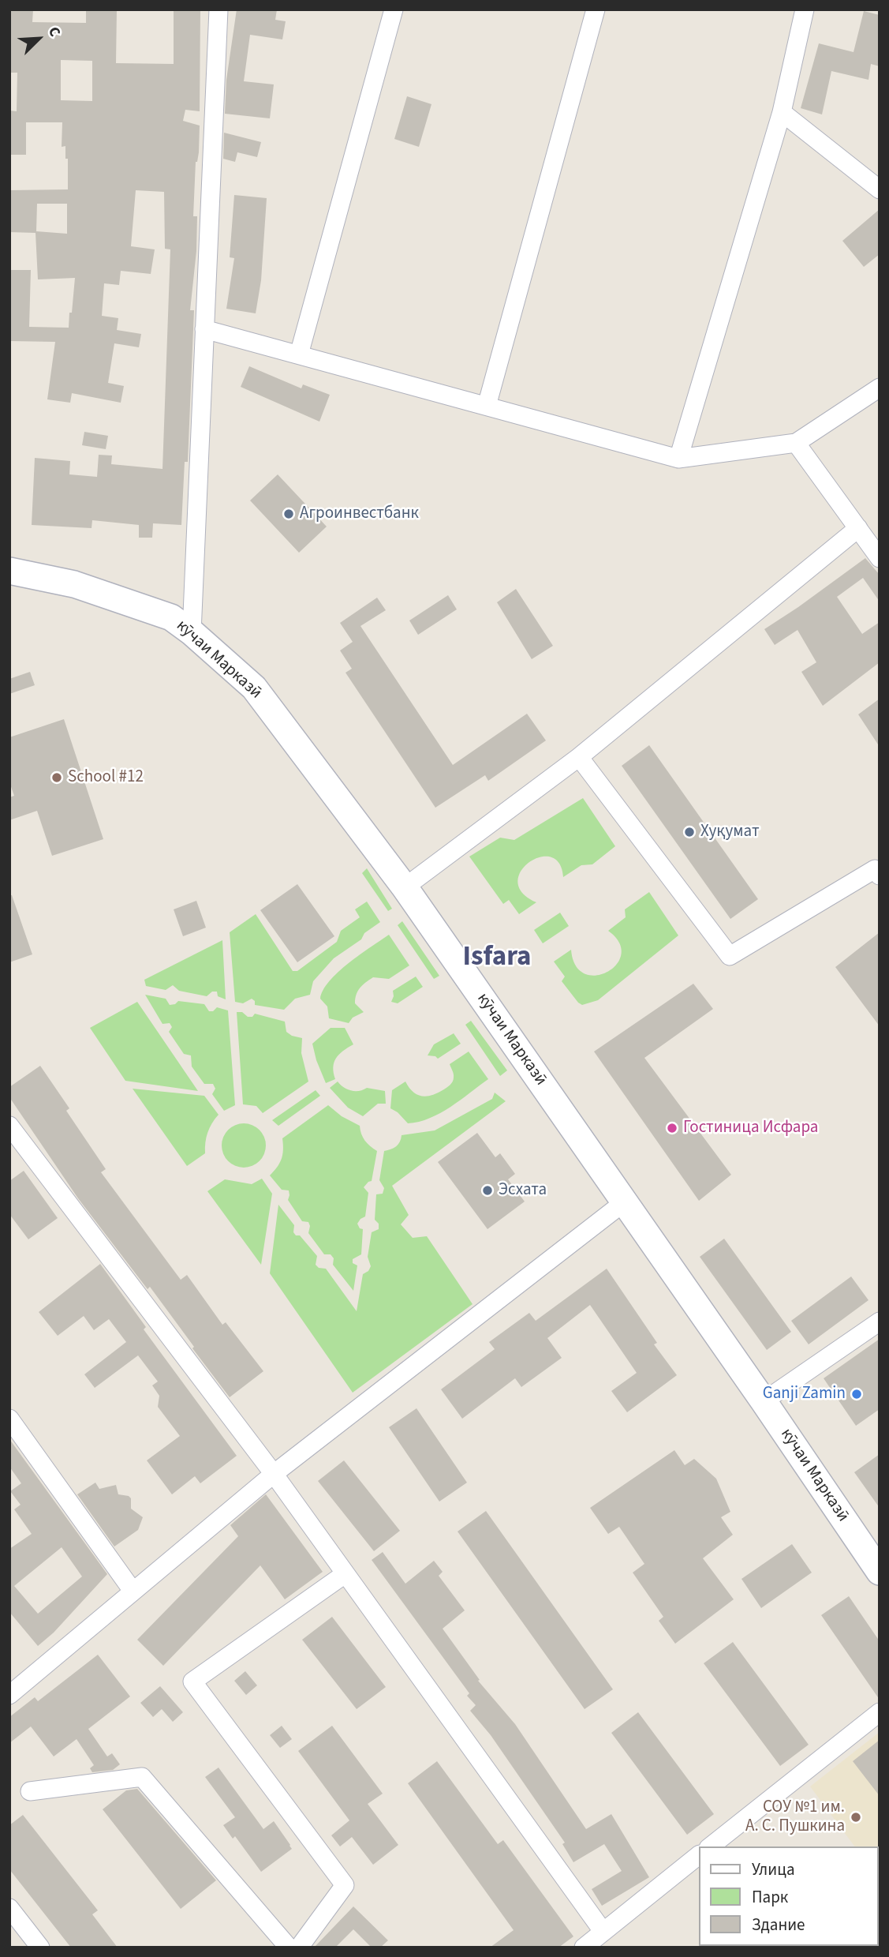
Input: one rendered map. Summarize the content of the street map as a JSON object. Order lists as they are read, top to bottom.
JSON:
{
  "streets": {
    "main road": ["кӯчаи Марказӣ"]
  },
  "districts": ["Isfara"],
  "places": [
    "Агроинвестбанк",
    "School #12",
    "Хуқумат",
    "Гостиница Исфара",
    "Эсхата",
    "Ganji Zamin",
    "СОУ №1 им. А. С. Пушкина"
  ],
  "legend": ["Улица", "Парк", "Здание"],
  "north": "top right"
}
